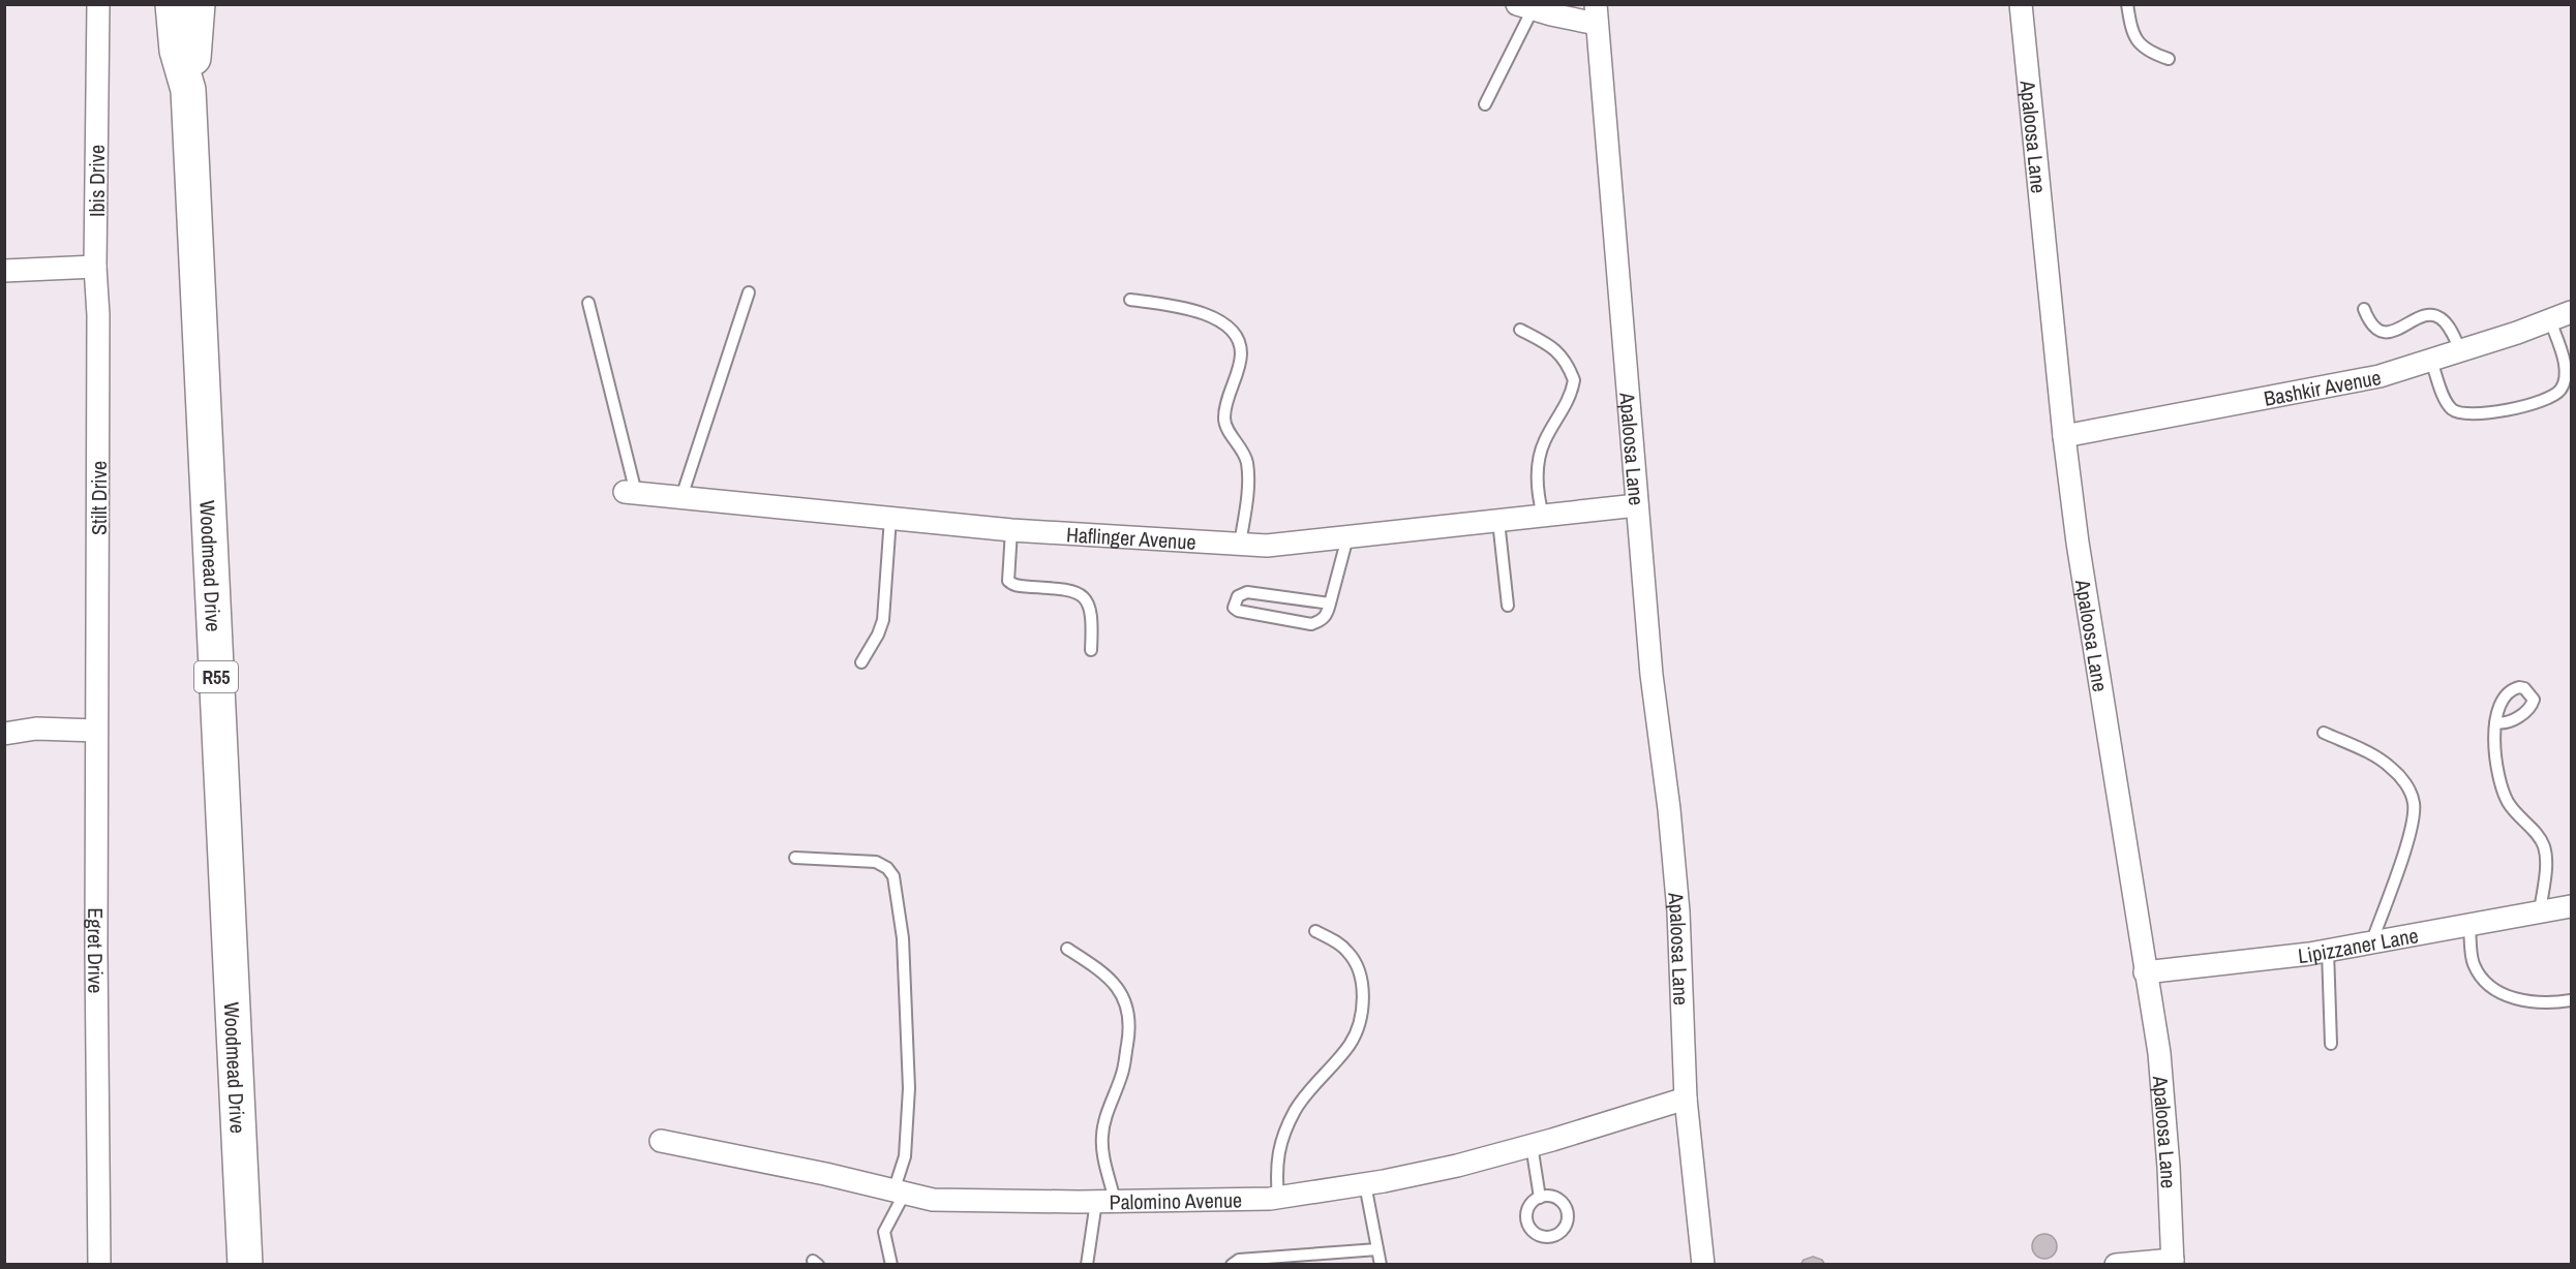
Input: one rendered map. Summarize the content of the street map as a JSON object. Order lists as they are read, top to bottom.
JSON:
{
  "streets": {
    "main road": ["Woodmead Drive", "R55"],
    "street": [
      "Apaloosa Lane",
      "Ibis Drive",
      "Bashkir Avenue",
      "Stilt Drive",
      "Haflinger Avenue",
      "Lipizzaner Lane",
      "Egret Drive",
      "Palomino Avenue"
    ]
  },
  "crossings": [
    ["Apaloosa Lane", "Bashkir Avenue"],
    ["Apaloosa Lane", "Haflinger Avenue"],
    ["Apaloosa Lane", "Lipizzaner Lane"],
    ["Apaloosa Lane", "Palomino Avenue"],
    ["Ibis Drive", "Stilt Drive"],
    ["Stilt Drive", "Egret Drive"]
  ]
}
